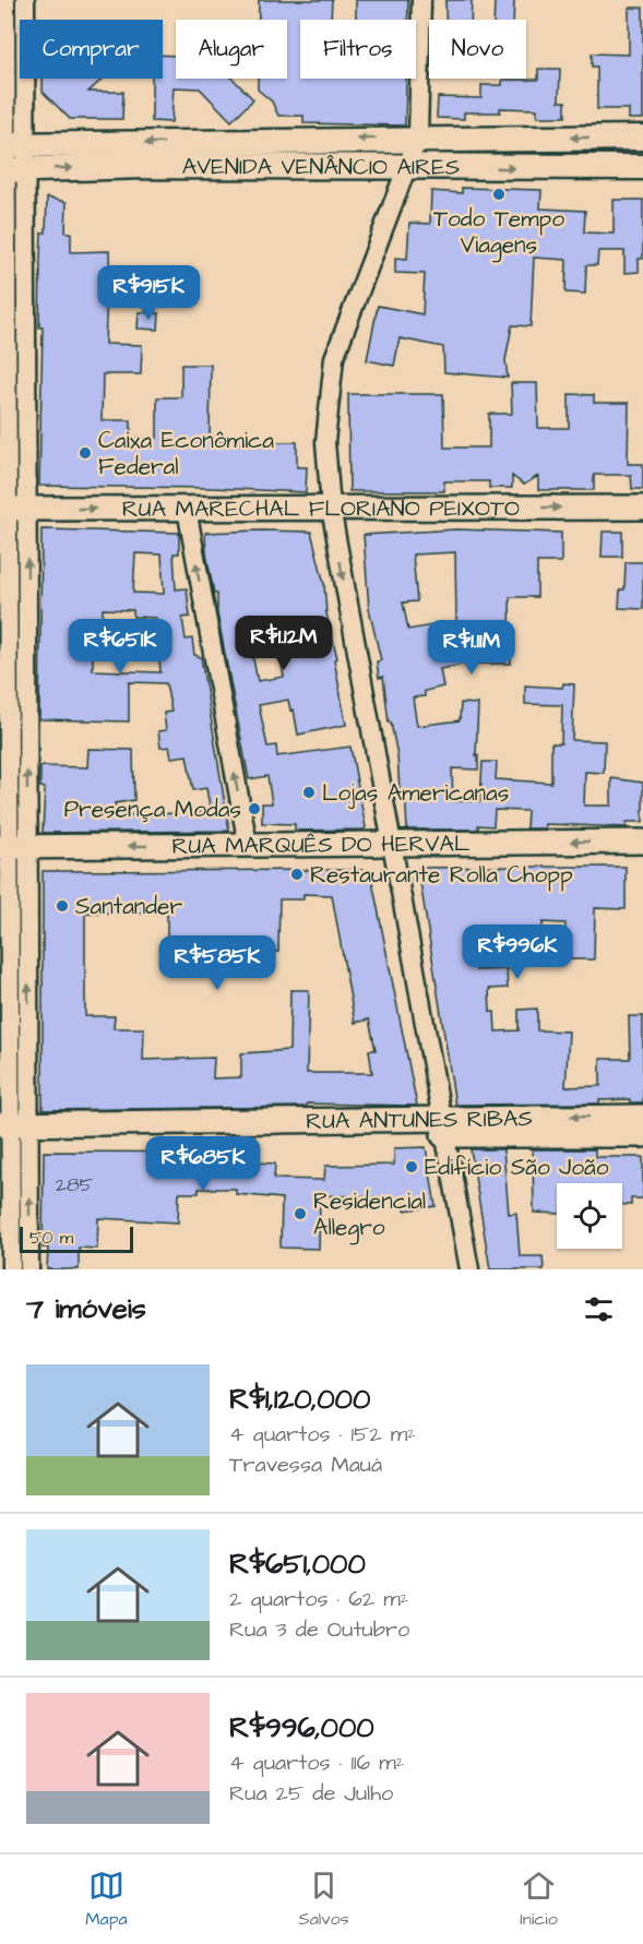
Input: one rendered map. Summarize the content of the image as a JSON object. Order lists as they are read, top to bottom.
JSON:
{
  "streets": {
    "main road": ["AVENIDA VENÂNCIO AIRES"],
    "street": ["RUA MARECHAL FLORIANO PEIXOTO", "RUA MARQUÊS DO HERVAL", "RUA ANTUNES RIBAS"]
  },
  "one_way": ["RUA MARECHAL FLORIANO PEIXOTO", "RUA MARQUÊS DO HERVAL"],
  "places": [
    "Todo Tempo Viagens",
    "Caixa Econômica Federal",
    "Lojas Americanas",
    "Presença Modas",
    "Restaurante Rolla Chopp",
    "Santander",
    "Edifício São João",
    "Residencial Allegro"
  ],
  "house_numbers": ["285"],
  "scale_bar": "50 m",
  "page": {
    "chip": [
      "Comprar",
      "Alugar",
      "Filtros",
      "Novo"
    ],
    "price": [
      "R$915K",
      "R$1.12M",
      "R$651K",
      "R$1.11M",
      "R$996K",
      "R$585K",
      "R$685K"
    ],
    "scale": "50 m",
    "heading": "7 imóveis",
    "list": [
      {
        "name": "R$1,120,000",
        "note": "4 quartos · 152 m² · Travessa Mauá"
      },
      {
        "name": "R$651,000",
        "note": "2 quartos · 62 m² · Rua 3 de Outubro"
      },
      {
        "name": "R$996,000",
        "note": "4 quartos · 116 m² · Rua 25 de Julho"
      }
    ],
    "tabs": ["Mapa", "Salvos", "Início"]
  }
}
